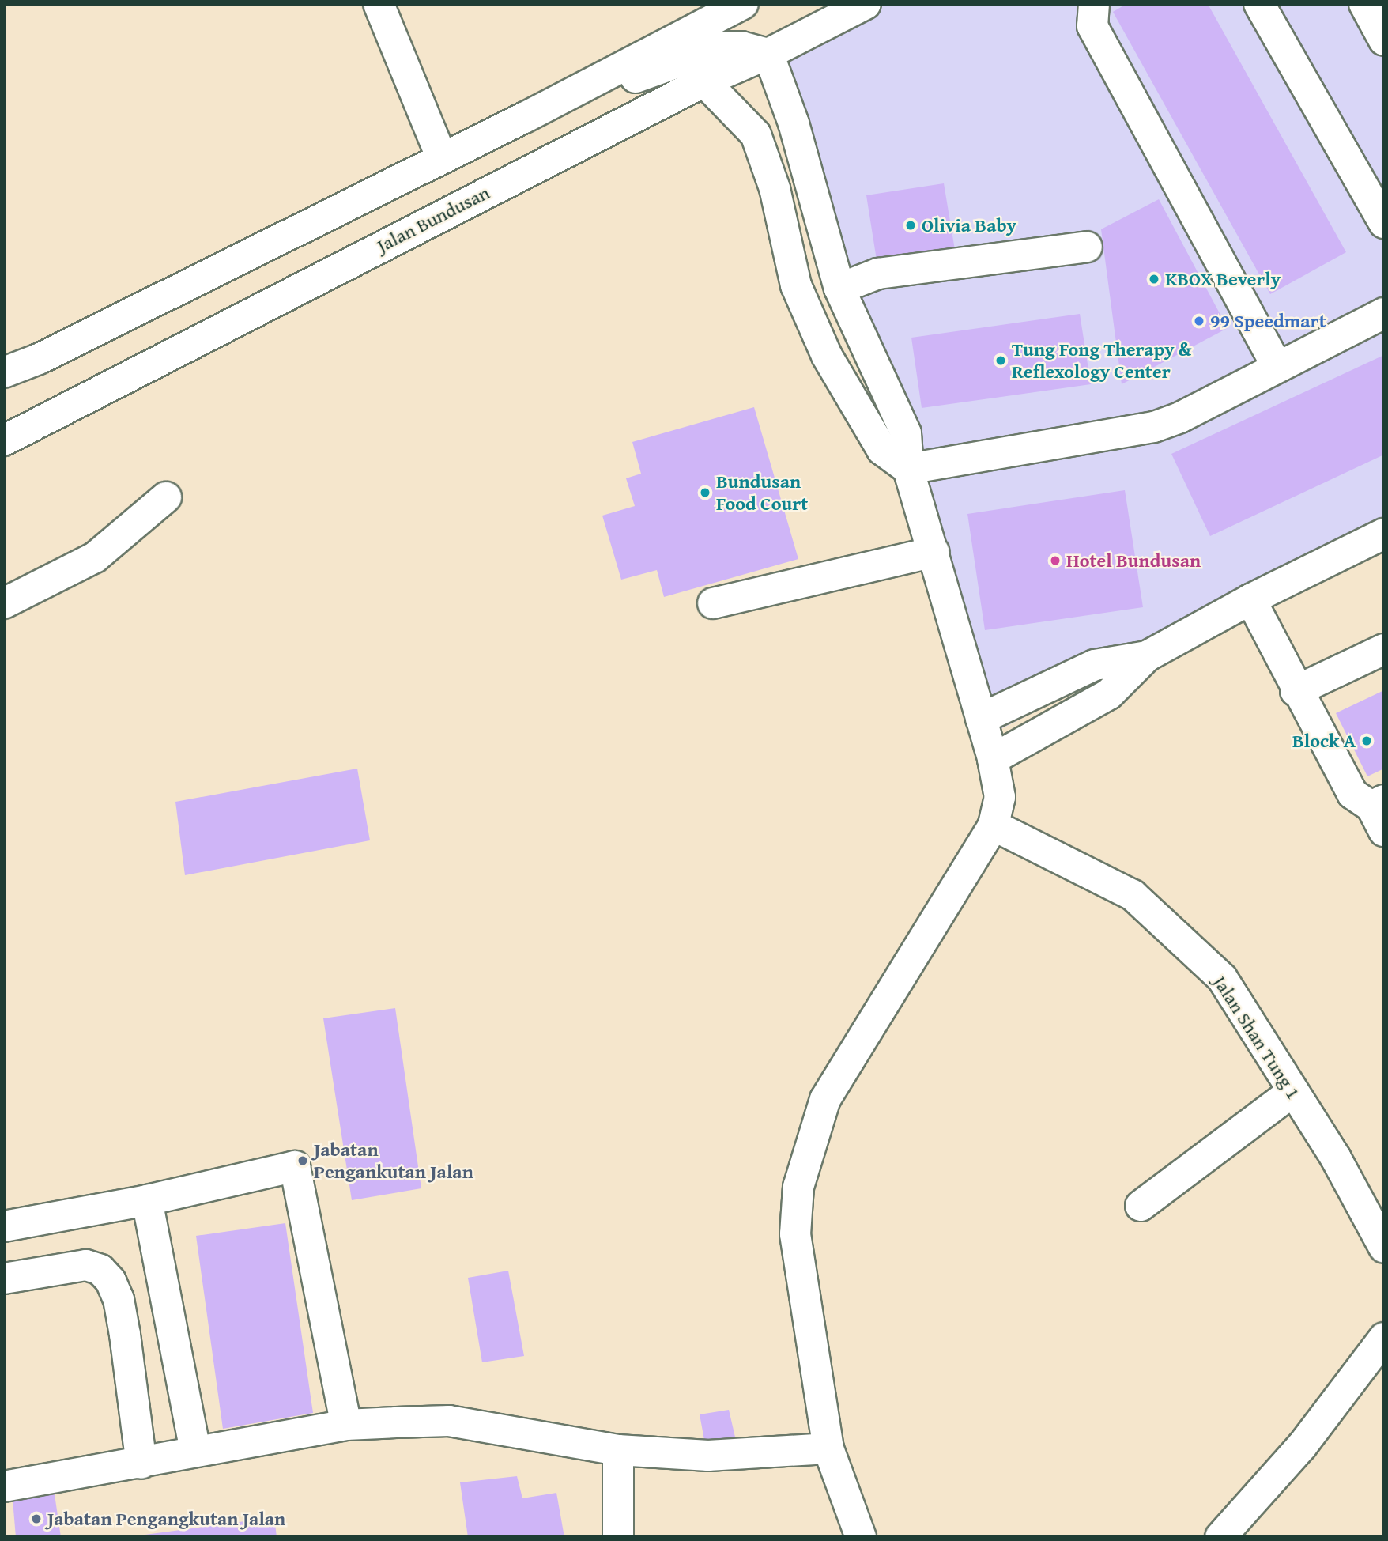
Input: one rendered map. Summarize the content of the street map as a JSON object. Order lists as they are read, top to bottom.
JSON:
{
  "streets": {
    "street": ["Jalan Bundusan", "Jalan Shan Tung 1"]
  },
  "places": [
    "Olivia Baby",
    "KBOX Beverly",
    "99 Speedmart",
    "Tung Fong Therapy & Reflexology Center",
    "Bundusan Food Court",
    "Hotel Bundusan",
    "Block A",
    "Jabatan Pengankutan Jalan",
    "Jabatan Pengangkutan Jalan"
  ]
}
